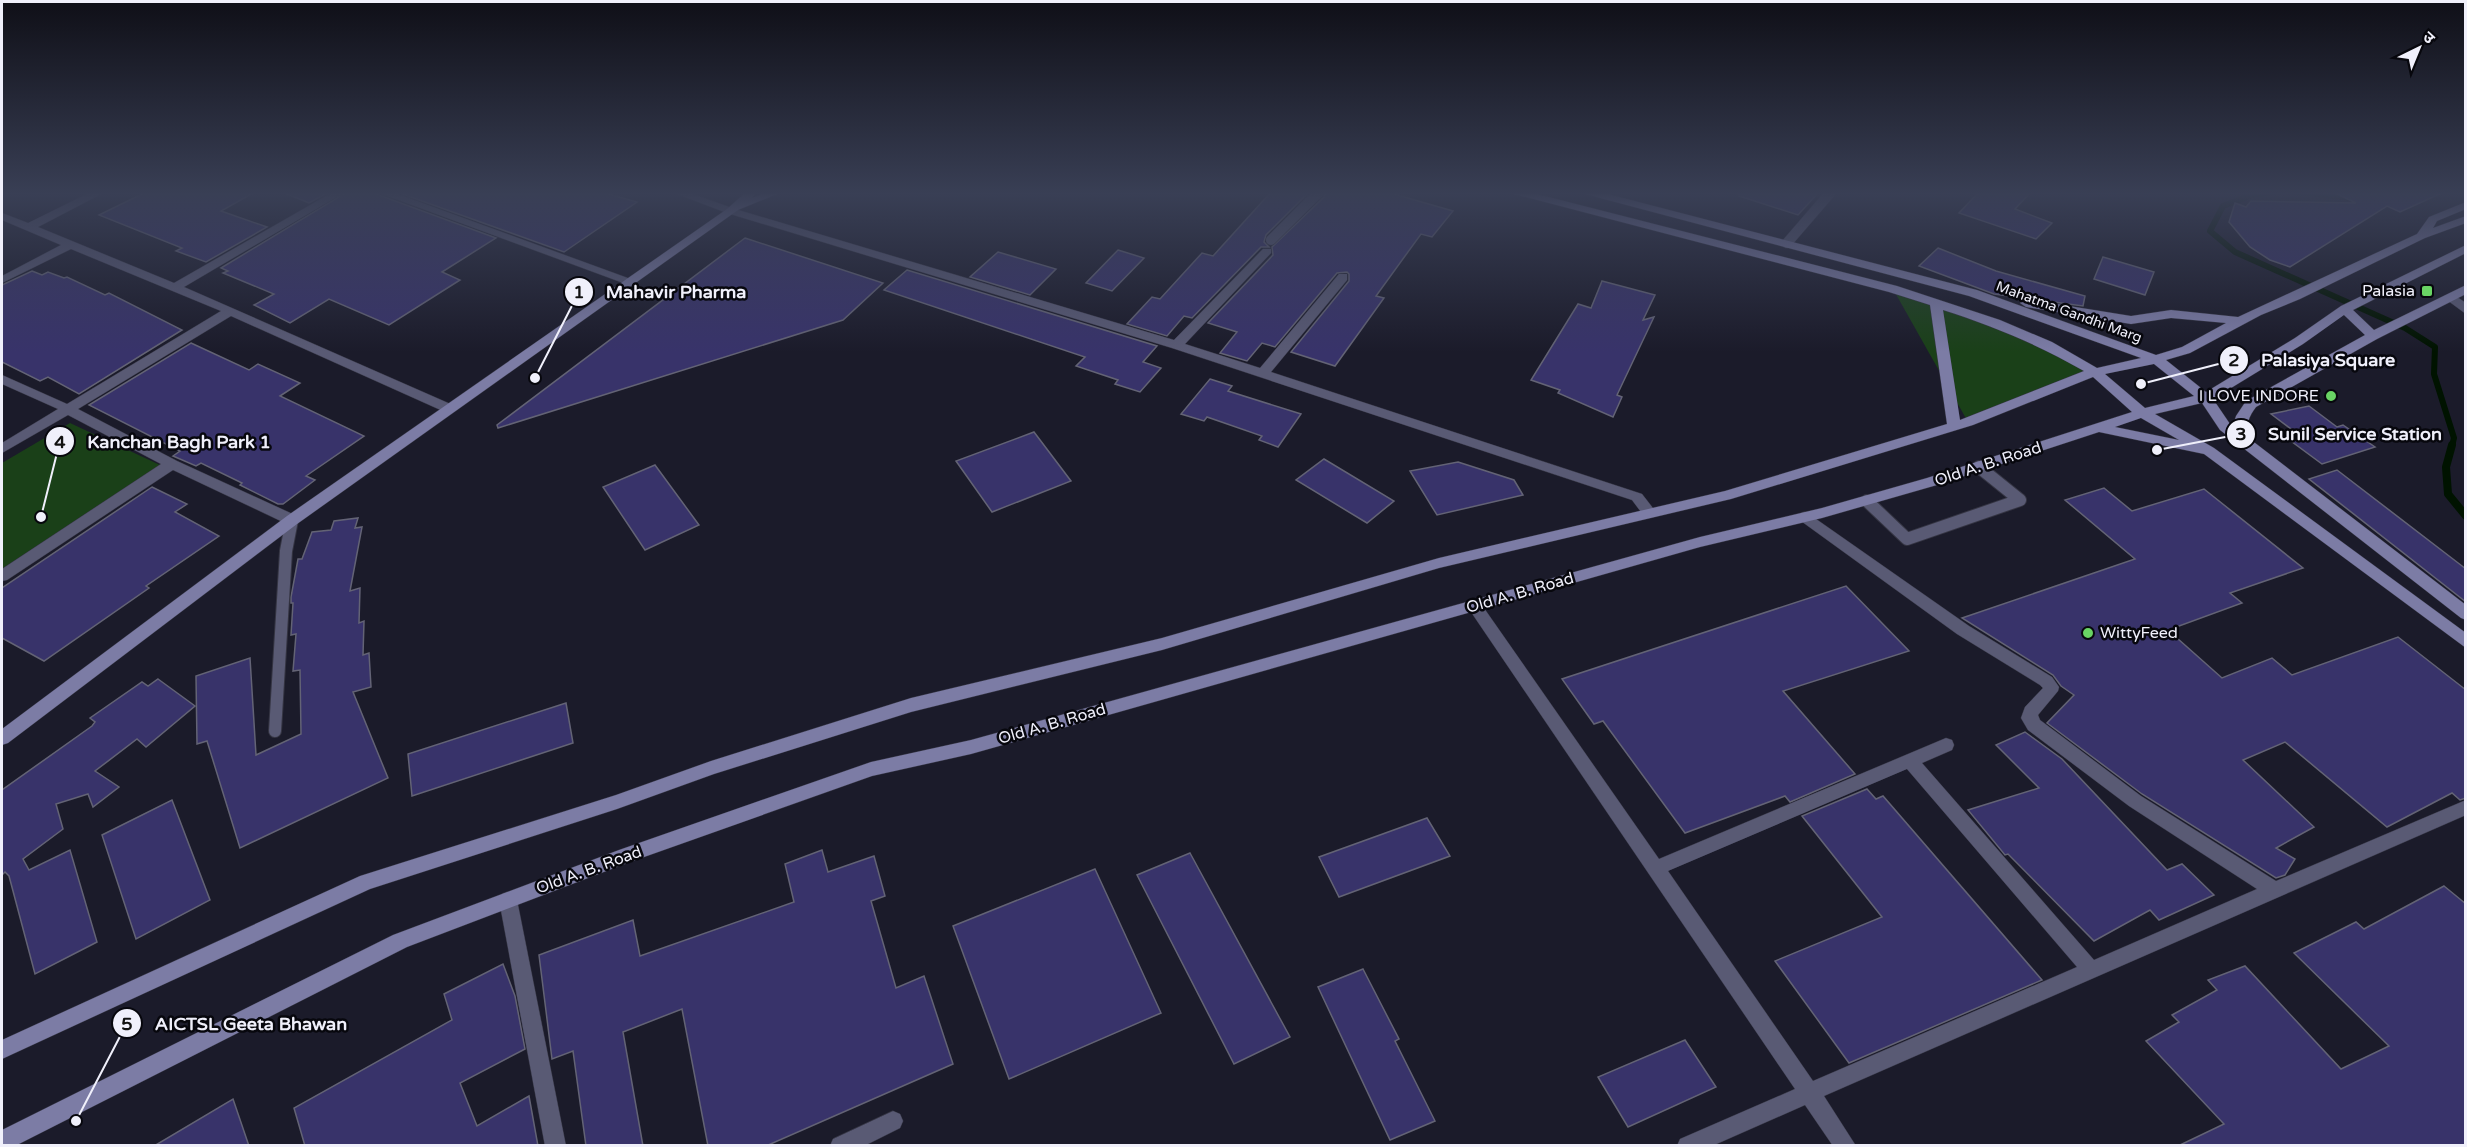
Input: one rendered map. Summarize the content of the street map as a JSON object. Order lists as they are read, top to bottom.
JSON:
{
  "streets": {
    "main road": ["Mahatma Gandhi Marg", "Old A. B. Road"]
  },
  "crossings": [
    ["Mahatma Gandhi Marg", "Old A. B. Road"]
  ],
  "places": {
    "transit": ["Palasia"],
    "other": [
      "Mahavir Pharma",
      "Palasiya Square",
      "I LOVE INDORE",
      "Sunil Service Station",
      "Kanchan Bagh Park 1",
      "WittyFeed",
      "AICTSL Geeta Bhawan"
    ]
  },
  "north": "top right"
}
